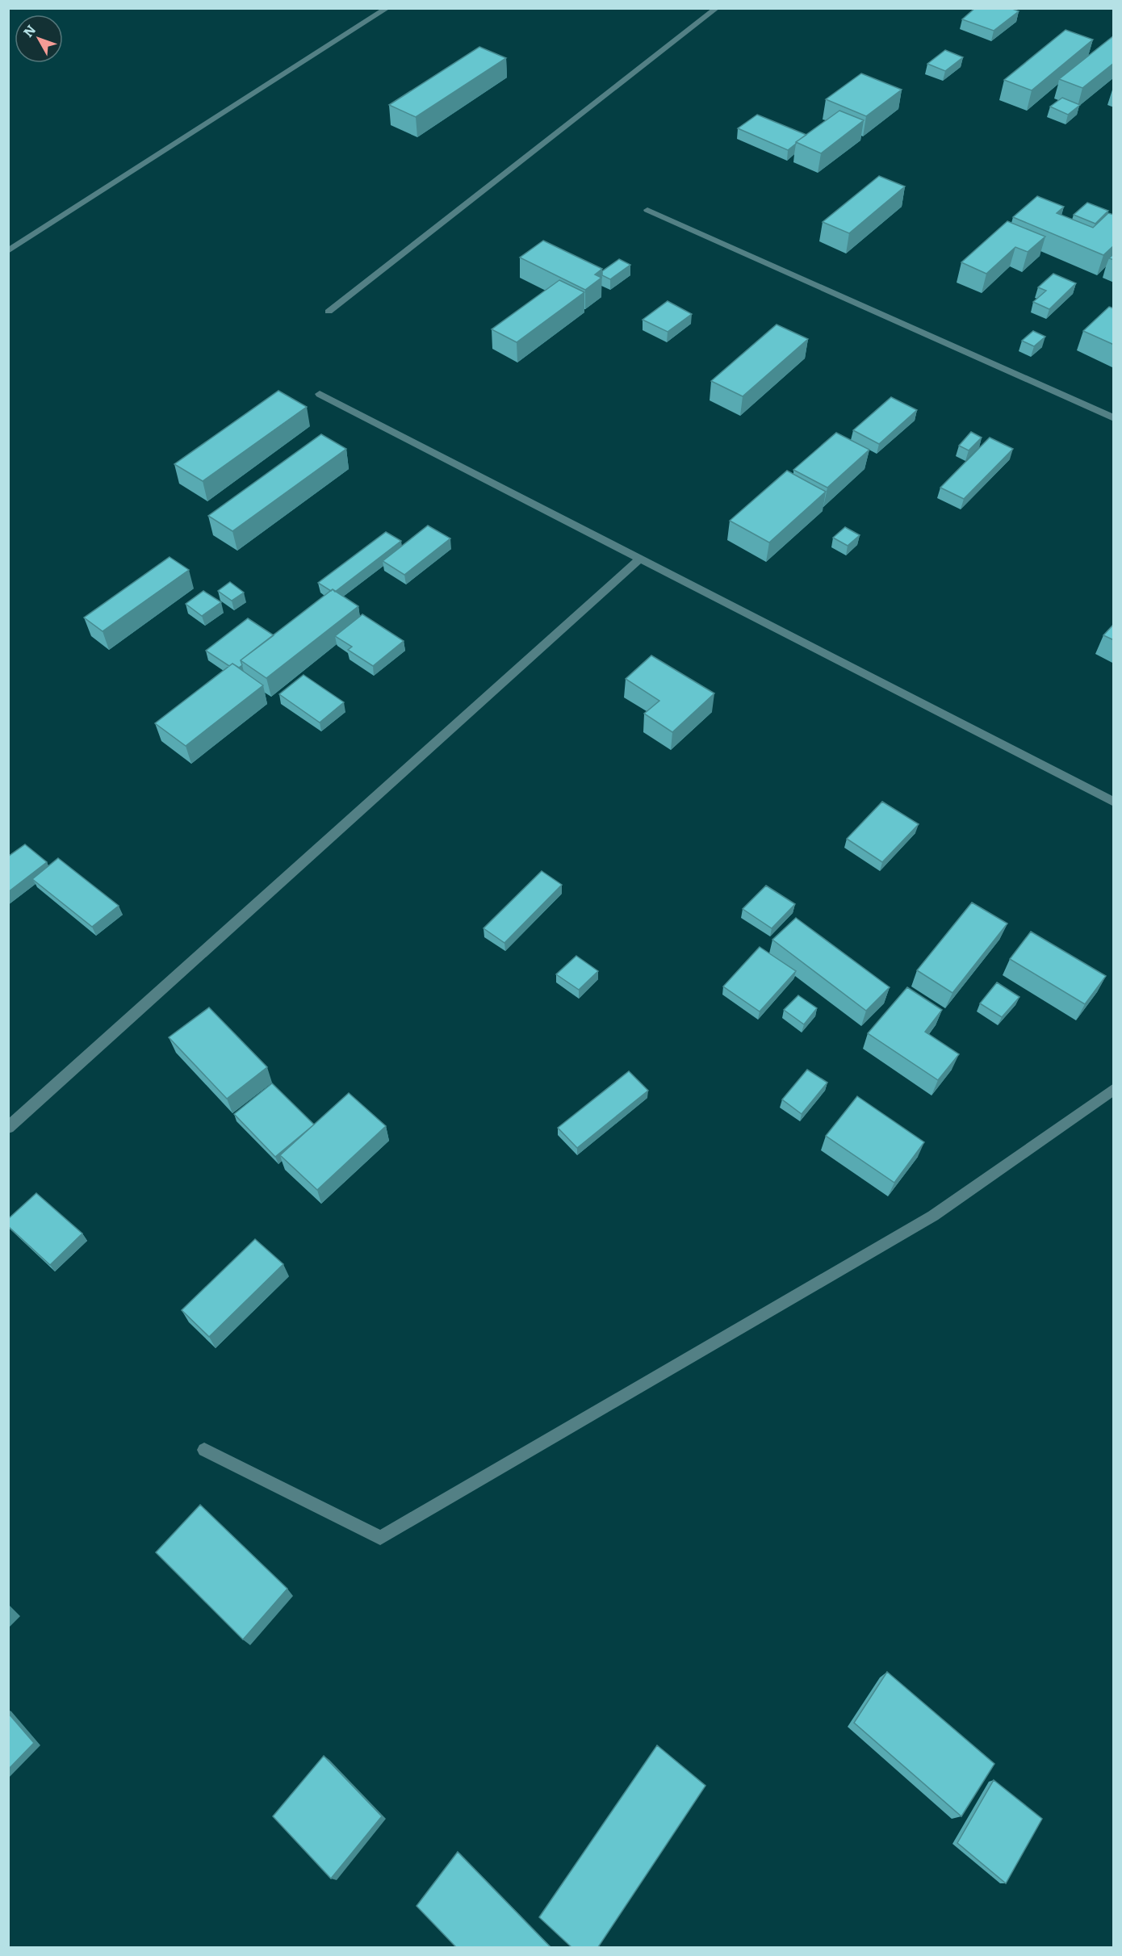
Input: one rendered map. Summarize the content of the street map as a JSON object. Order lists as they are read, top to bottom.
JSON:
{
  "north": "top left"
}
